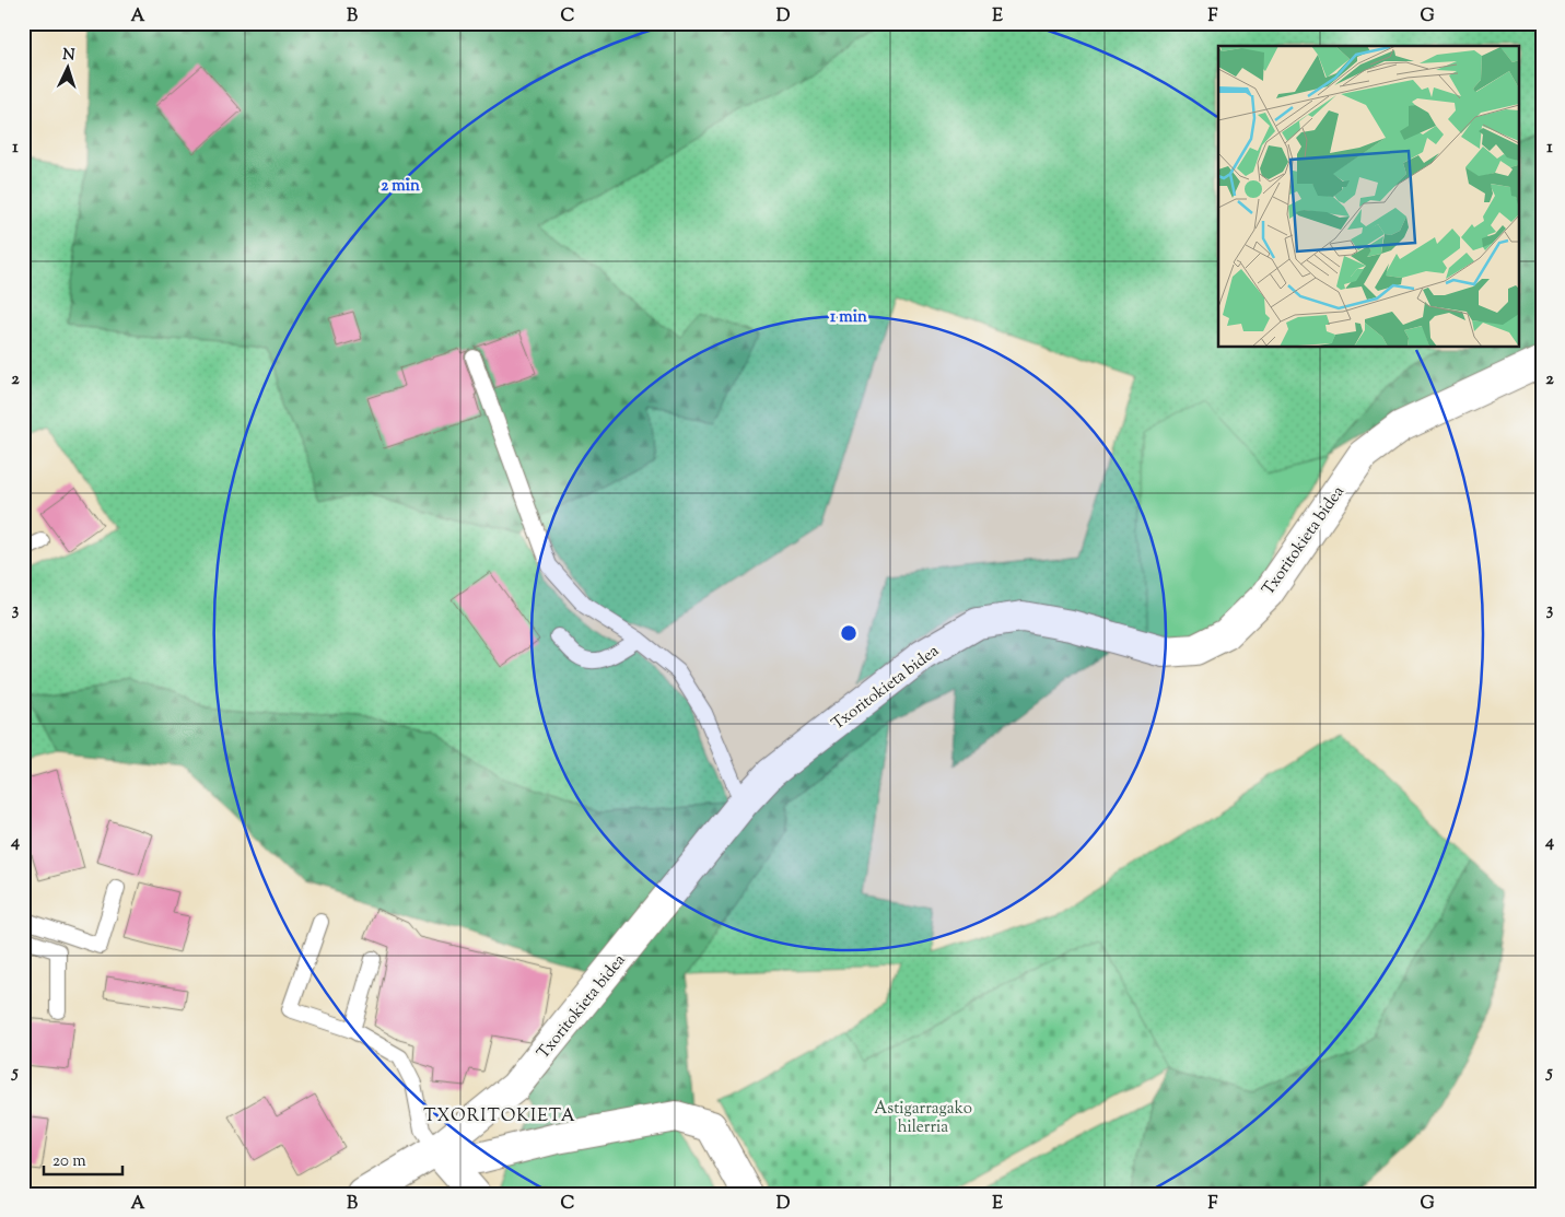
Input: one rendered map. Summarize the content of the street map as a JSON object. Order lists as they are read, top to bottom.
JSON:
{
  "streets": {
    "street": ["Txoritokieta bidea"]
  },
  "districts": ["TXORITOKIETA"],
  "parks": ["Astigarragako hilerria"],
  "scale_bar": "20 m",
  "north": "top",
  "grid": {
    "columns": [
      "A",
      "B",
      "C",
      "D",
      "E",
      "F",
      "G"
    ],
    "rows": [
      "1",
      "2",
      "3",
      "4",
      "5"
    ]
  },
  "rings": ["2 min", "1 min"]
}
